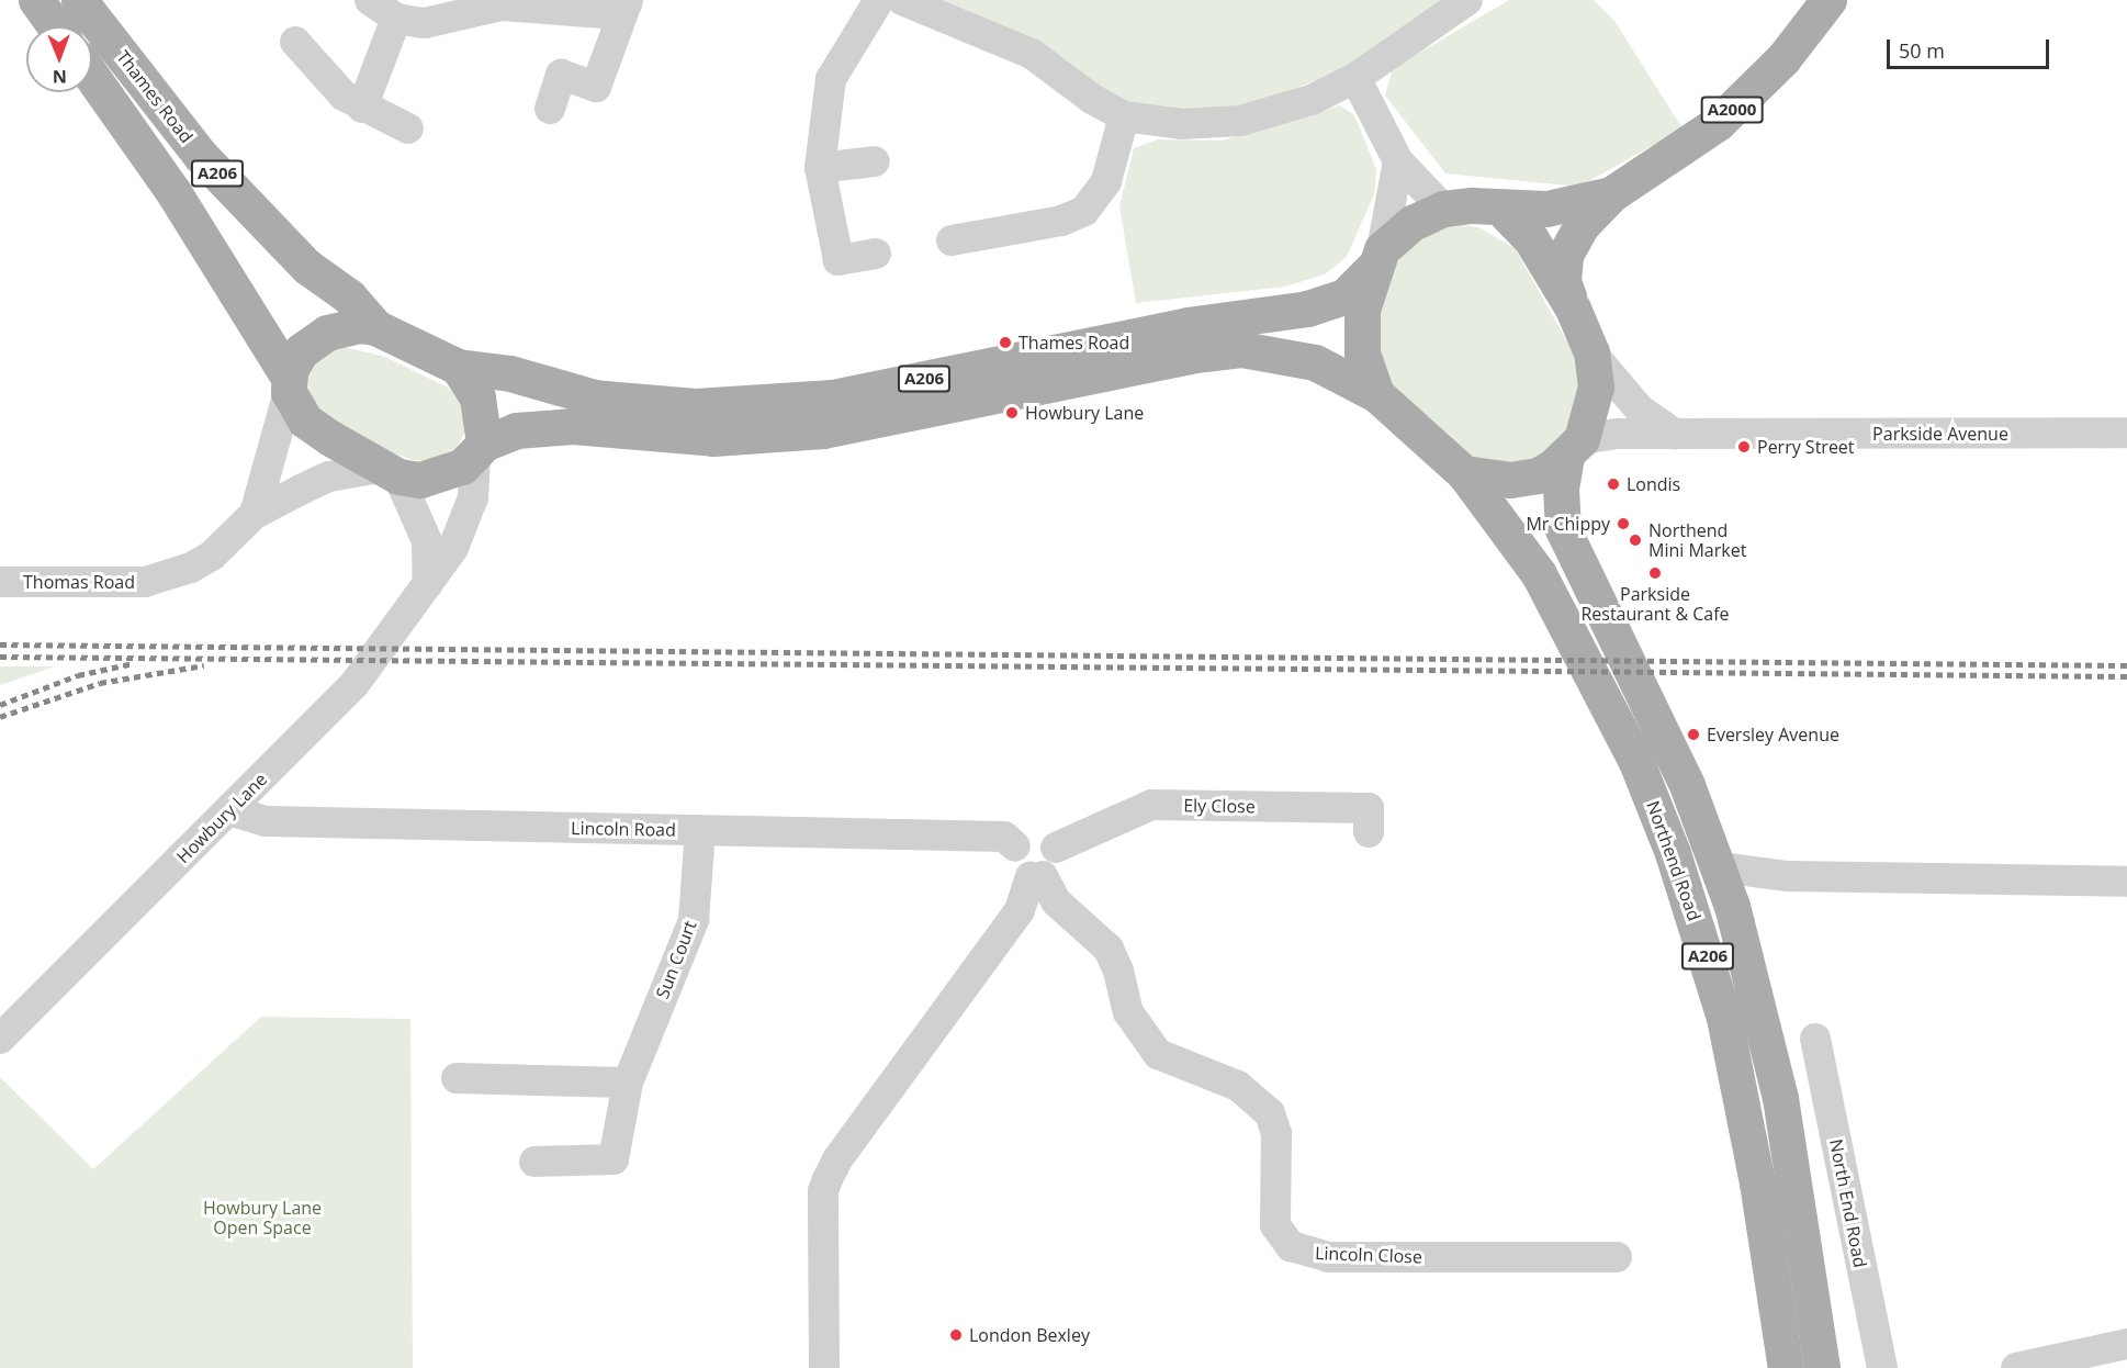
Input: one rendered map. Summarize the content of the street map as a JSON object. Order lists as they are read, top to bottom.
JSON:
{
  "streets": {
    "main road": [
      "Thames Road",
      "A2000",
      "A206",
      "Northend Road"
    ],
    "street": [
      "Parkside Avenue",
      "Thomas Road",
      "Ely Close",
      "Howbury Lane",
      "Lincoln Road",
      "Sun Court",
      "North End Road",
      "Lincoln Close"
    ]
  },
  "crossings": [
    ["Thames Road", "A2000"],
    ["Thames Road", "A206"],
    ["Thames Road", "Thomas Road"],
    ["Thames Road", "Howbury Lane"],
    ["A206", "Parkside Avenue"],
    ["A206", "Thomas Road"],
    ["A206", "Howbury Lane"],
    ["Thomas Road", "Howbury Lane"],
    ["Ely Close", "Lincoln Road"],
    ["Ely Close", "Lincoln Close"],
    ["Howbury Lane", "Lincoln Road"],
    ["Lincoln Road", "Sun Court"],
    ["Lincoln Road", "Lincoln Close"]
  ],
  "parks": ["Howbury Lane Open Space"],
  "places": [
    "Thames Road",
    "Howbury Lane",
    "Perry Street",
    "Londis",
    "Mr Chippy",
    "Northend Mini Market",
    "Parkside Restaurant & Cafe",
    "Eversley Avenue",
    "London Bexley"
  ],
  "scale_bar": "50 m",
  "north": "bottom"
}
